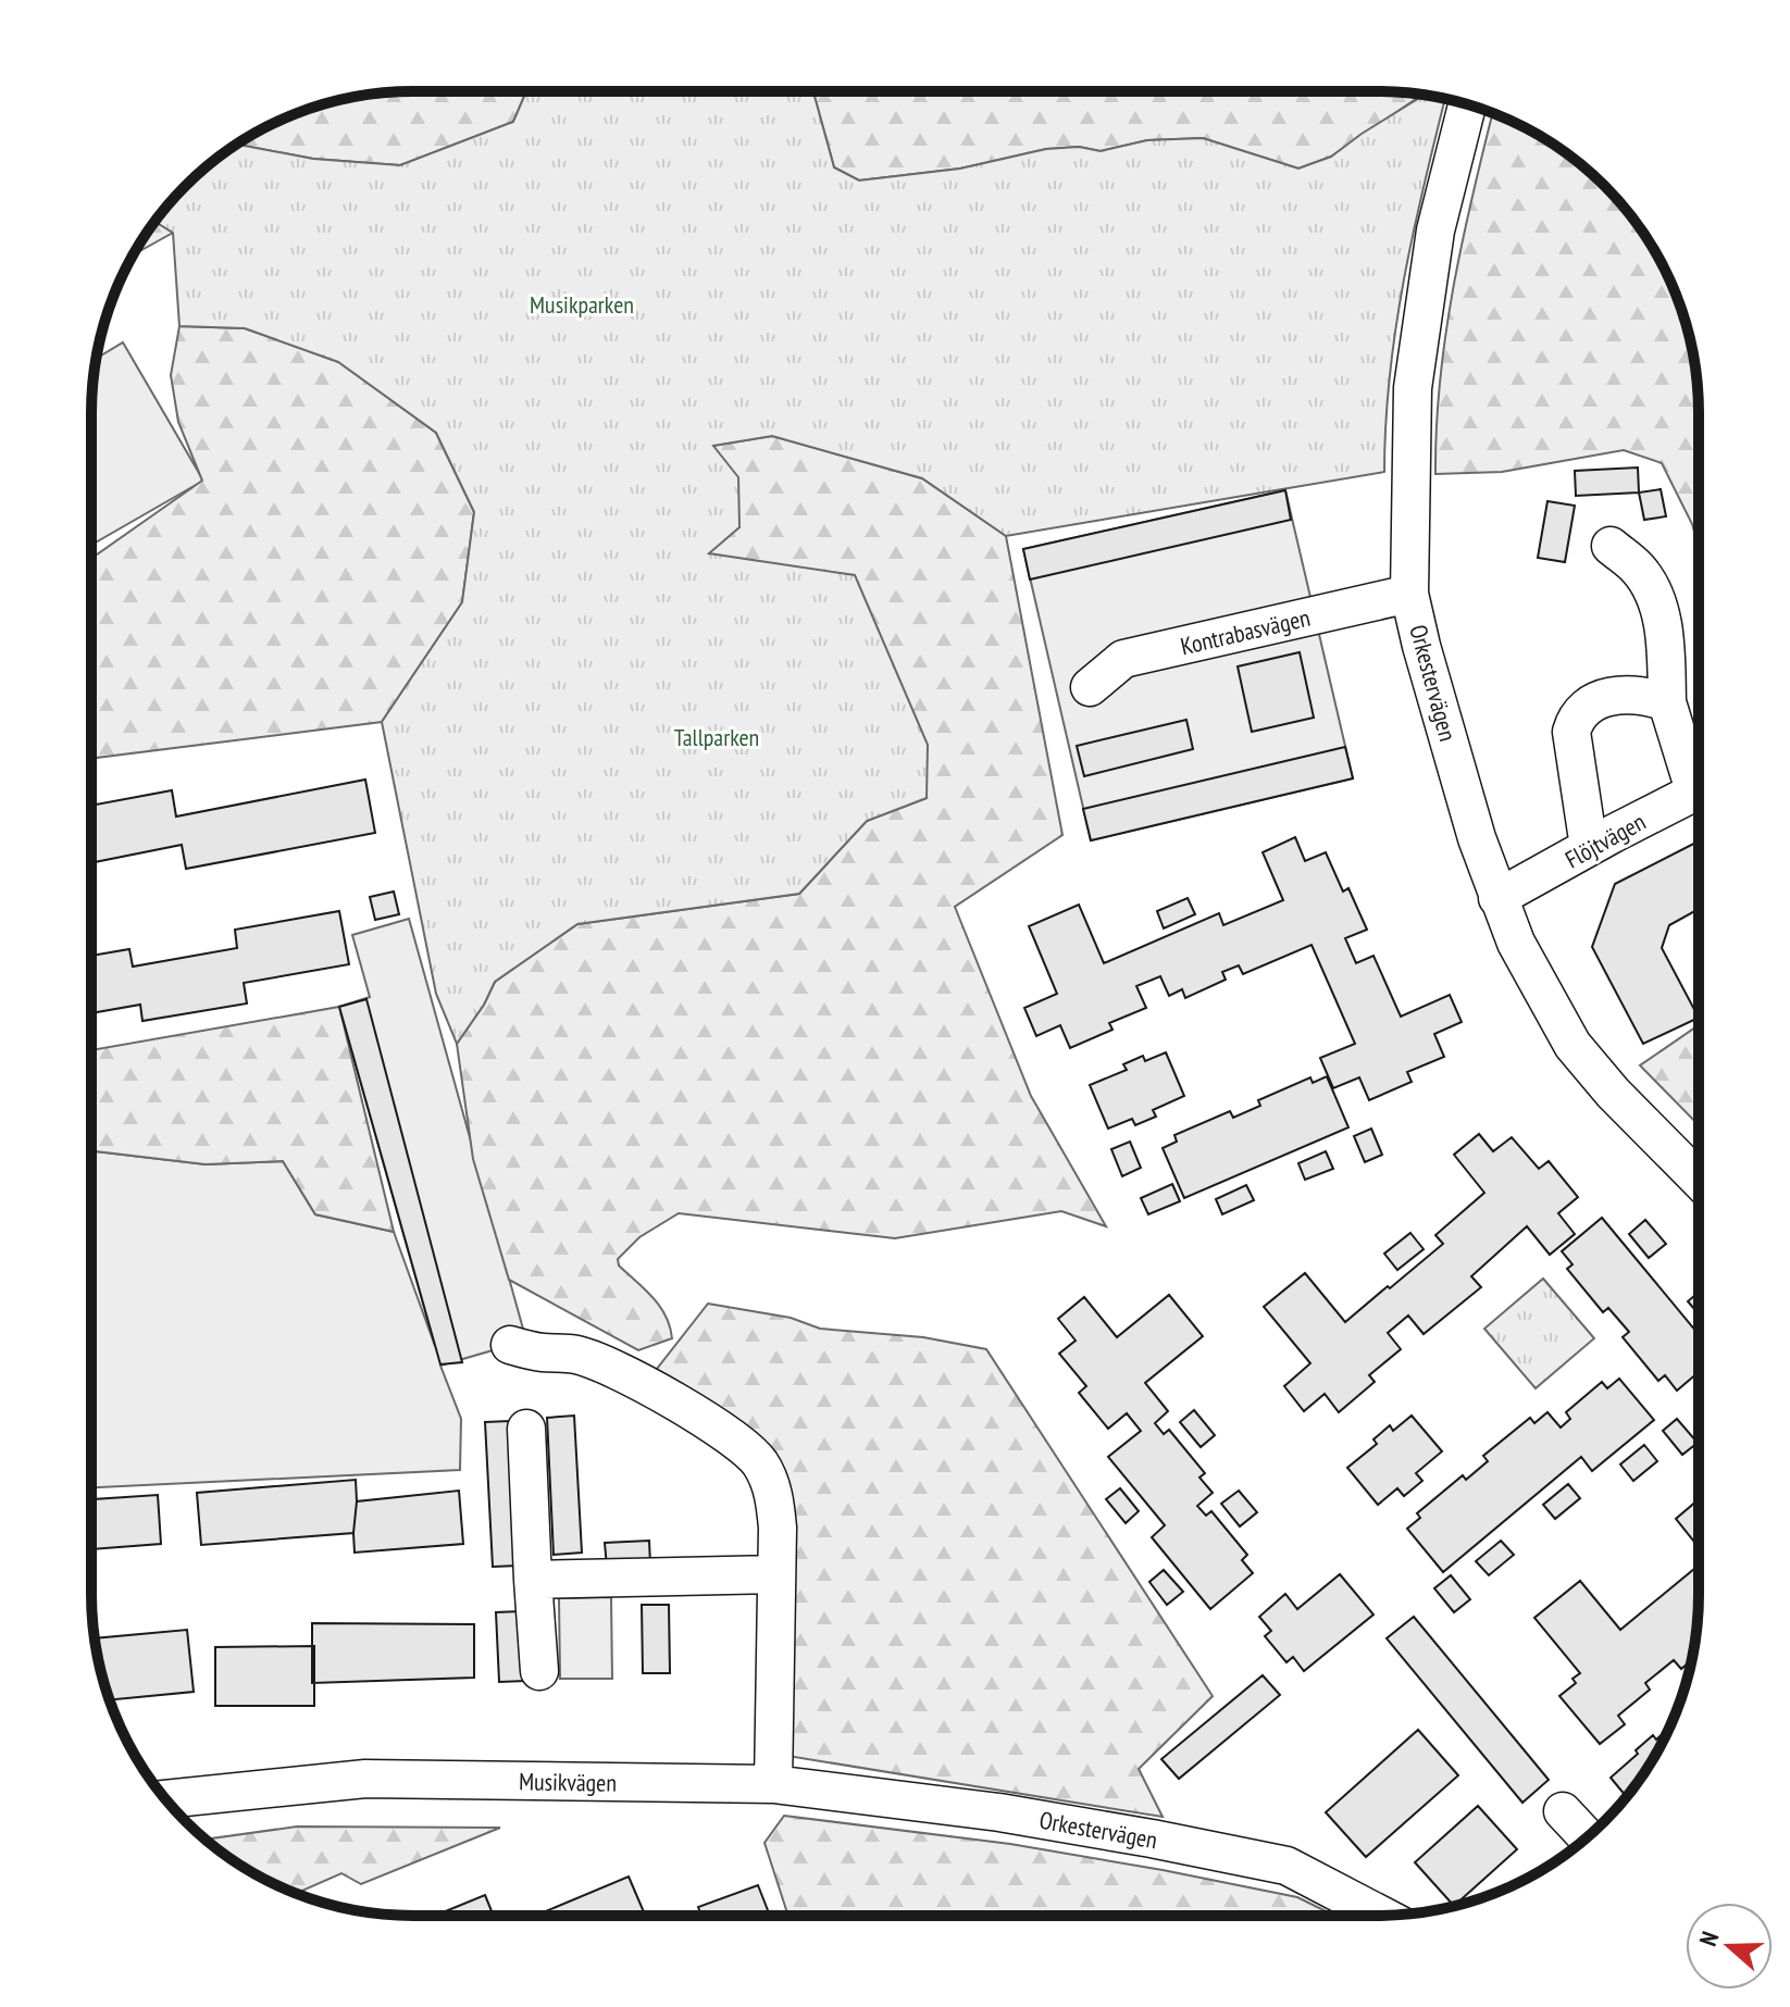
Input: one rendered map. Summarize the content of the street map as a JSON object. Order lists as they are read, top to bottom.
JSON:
{
  "streets": {
    "street": [
      "Kontrabasvägen",
      "Orkestervägen",
      "Flöjtvägen",
      "Musikvägen"
    ]
  },
  "crossings": [
    ["Kontrabasvägen", "Orkestervägen"],
    ["Orkestervägen", "Flöjtvägen"],
    ["Orkestervägen", "Musikvägen"]
  ],
  "parks": ["Musikparken", "Tallparken"],
  "north": "left"
}
